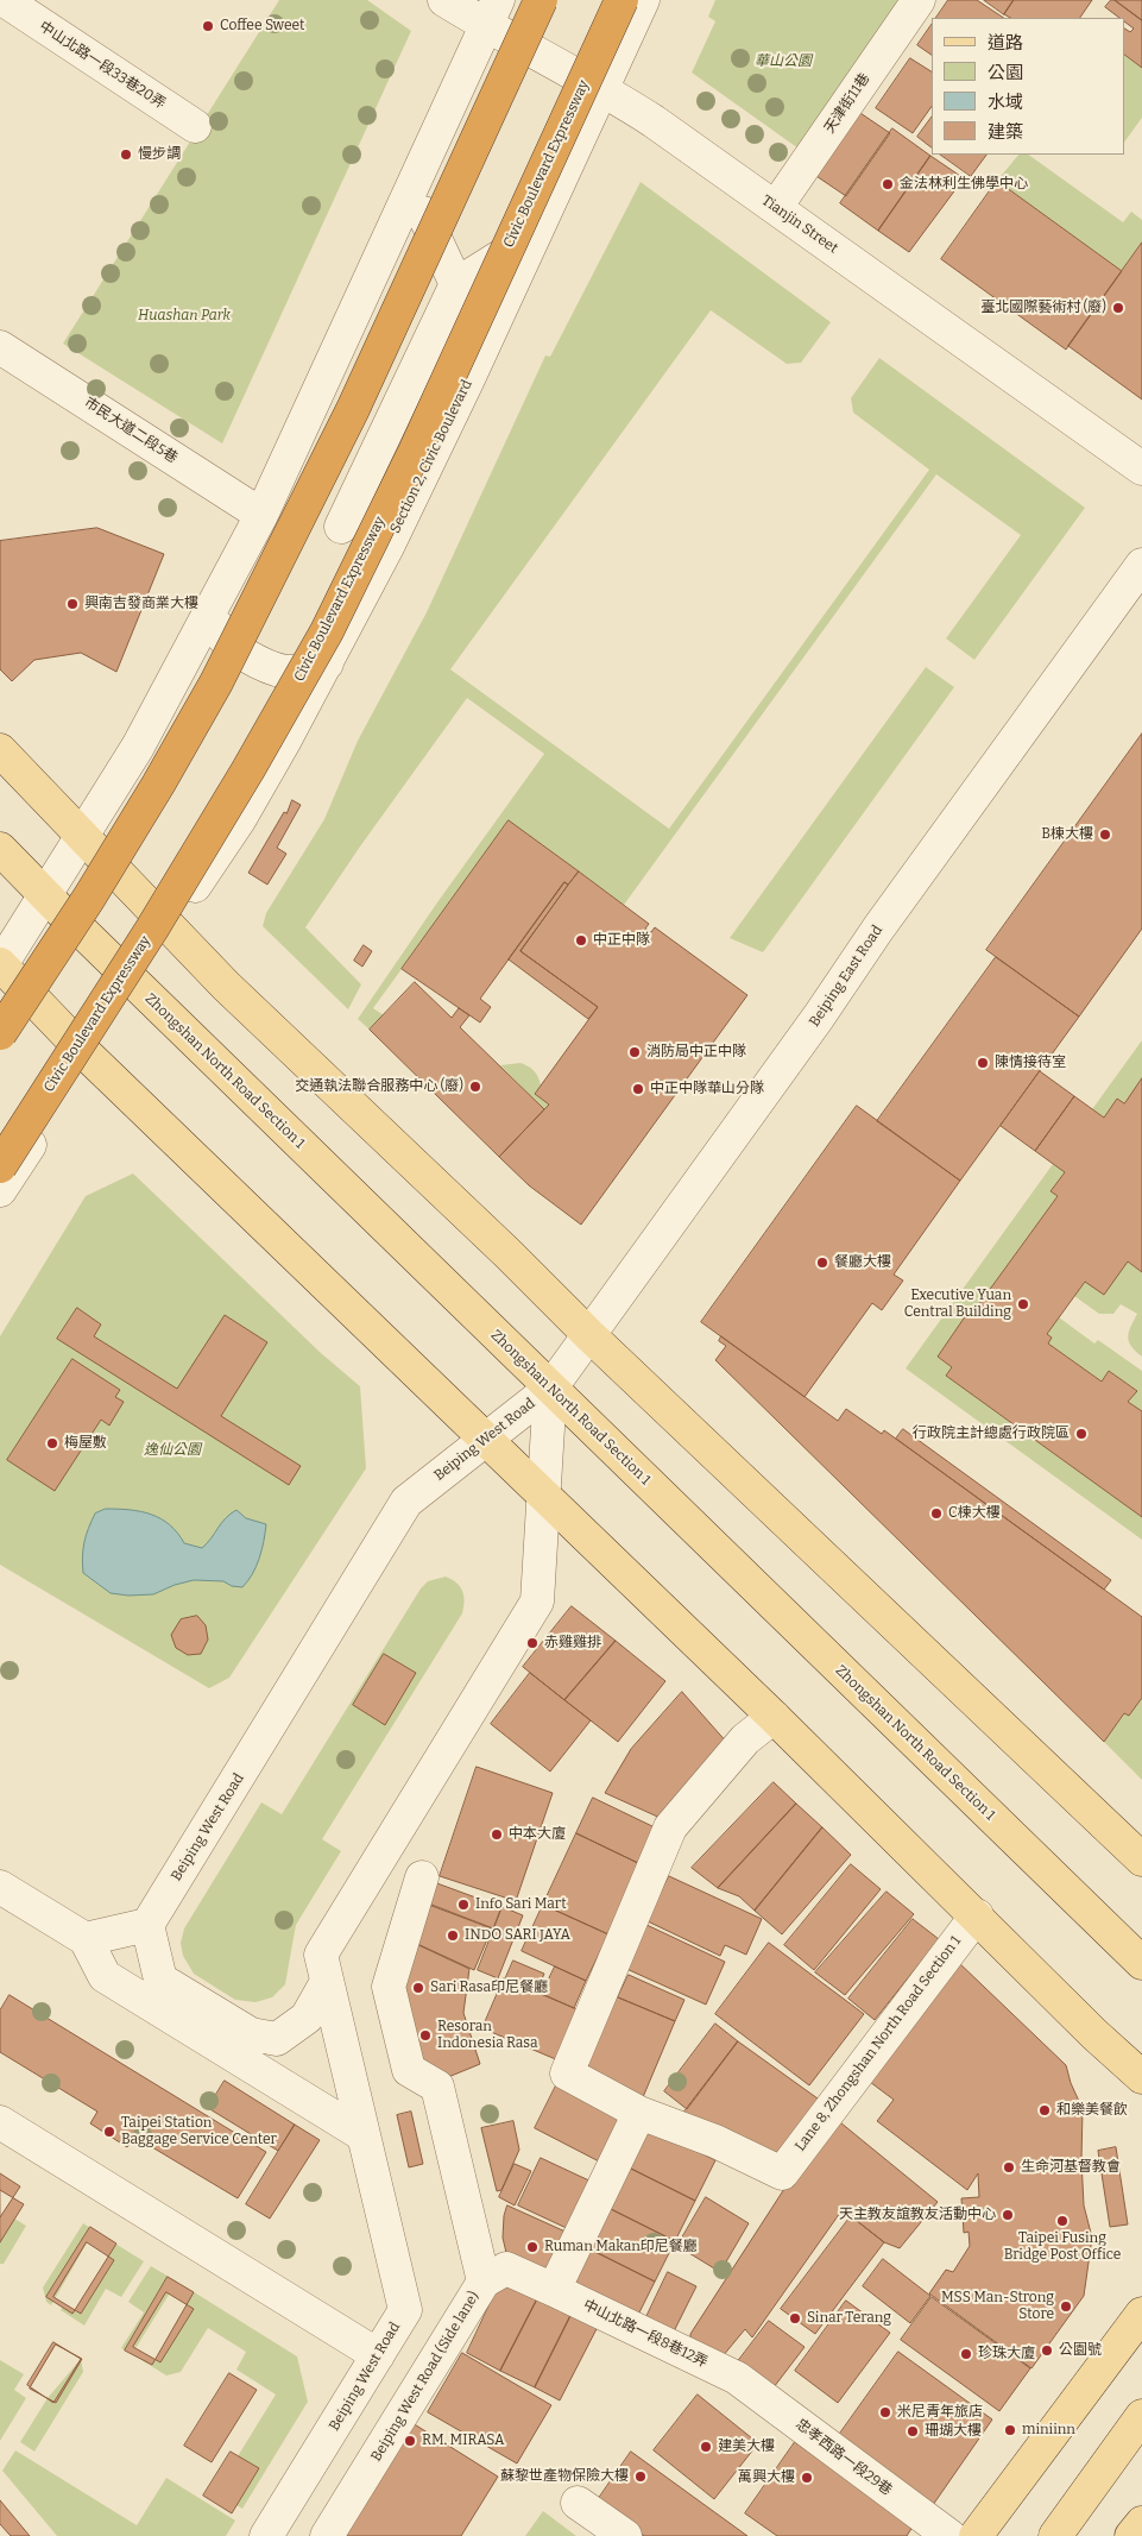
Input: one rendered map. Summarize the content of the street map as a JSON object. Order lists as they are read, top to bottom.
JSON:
{
  "streets": {
    "highway": ["Civic Boulevard Expressway"],
    "main road": ["Zhongshan North Road Section 1"],
    "street": [
      "中山北路一段33巷20弄",
      "天津街11巷",
      "Tianjin Street",
      "市民大道二段5巷",
      "Section 2, Civic Boulevard",
      "Beiping East Road",
      "Beiping West Road",
      "Lane 8, Zhongshan North Road Section 1",
      "中山北路一段8巷12弄",
      "Beiping West Road (Side lane)",
      "忠孝西路一段29巷"
    ]
  },
  "crossings": [
    ["天津街11巷", "Tianjin Street"],
    ["Tianjin Street", "Section 2, Civic Boulevard"],
    ["Section 2, Civic Boulevard", "Zhongshan North Road Section 1"],
    ["Beiping East Road", "Zhongshan North Road Section 1"],
    ["Beiping East Road", "Beiping West Road"],
    ["Zhongshan North Road Section 1", "Beiping West Road"],
    ["中山北路一段8巷12弄", "Beiping West Road (Side lane)"],
    ["中山北路一段8巷12弄", "忠孝西路一段29巷"]
  ],
  "parks": ["華山公園", "Huashan Park", "逸仙公園"],
  "places": [
    "Coffee Sweet",
    "慢步調",
    "金法林利生佛學中心",
    "臺北國際藝術村 (廢)",
    "興南吉發商業大樓",
    "B棟大樓",
    "中正中隊",
    "消防局中正中隊",
    "陳情接待室",
    "交通執法聯合服務中心 (廢)",
    "中正中隊華山分隊",
    "餐廳大樓",
    "Executive Yuan Central Building",
    "行政院主計總處行政院區",
    "梅屋敷",
    "C棟大樓",
    "赤雞雞排",
    "中本大廈",
    "Info Sari Mart",
    "INDO SARI JAYA",
    "Sari Rasa印尼餐廳",
    "Resoran Indonesia Rasa",
    "和樂美餐飲",
    "Taipei Station Baggage Service Center",
    "生命河基督教會",
    "天主教友誼教友活動中心",
    "Taipei Fusing Bridge Post Office",
    "Ruman Makan印尼餐廳",
    "MSS Man-Strong Store",
    "Sinar Terang",
    "公園號",
    "珍珠大廈",
    "米尼青年旅店",
    "miniinn",
    "珊瑚大樓",
    "RM. MIRASA",
    "建美大樓",
    "蘇黎世產物保險大樓",
    "萬興大樓"
  ],
  "legend": [
    "道路",
    "公園",
    "水域",
    "建築"
  ]
}
